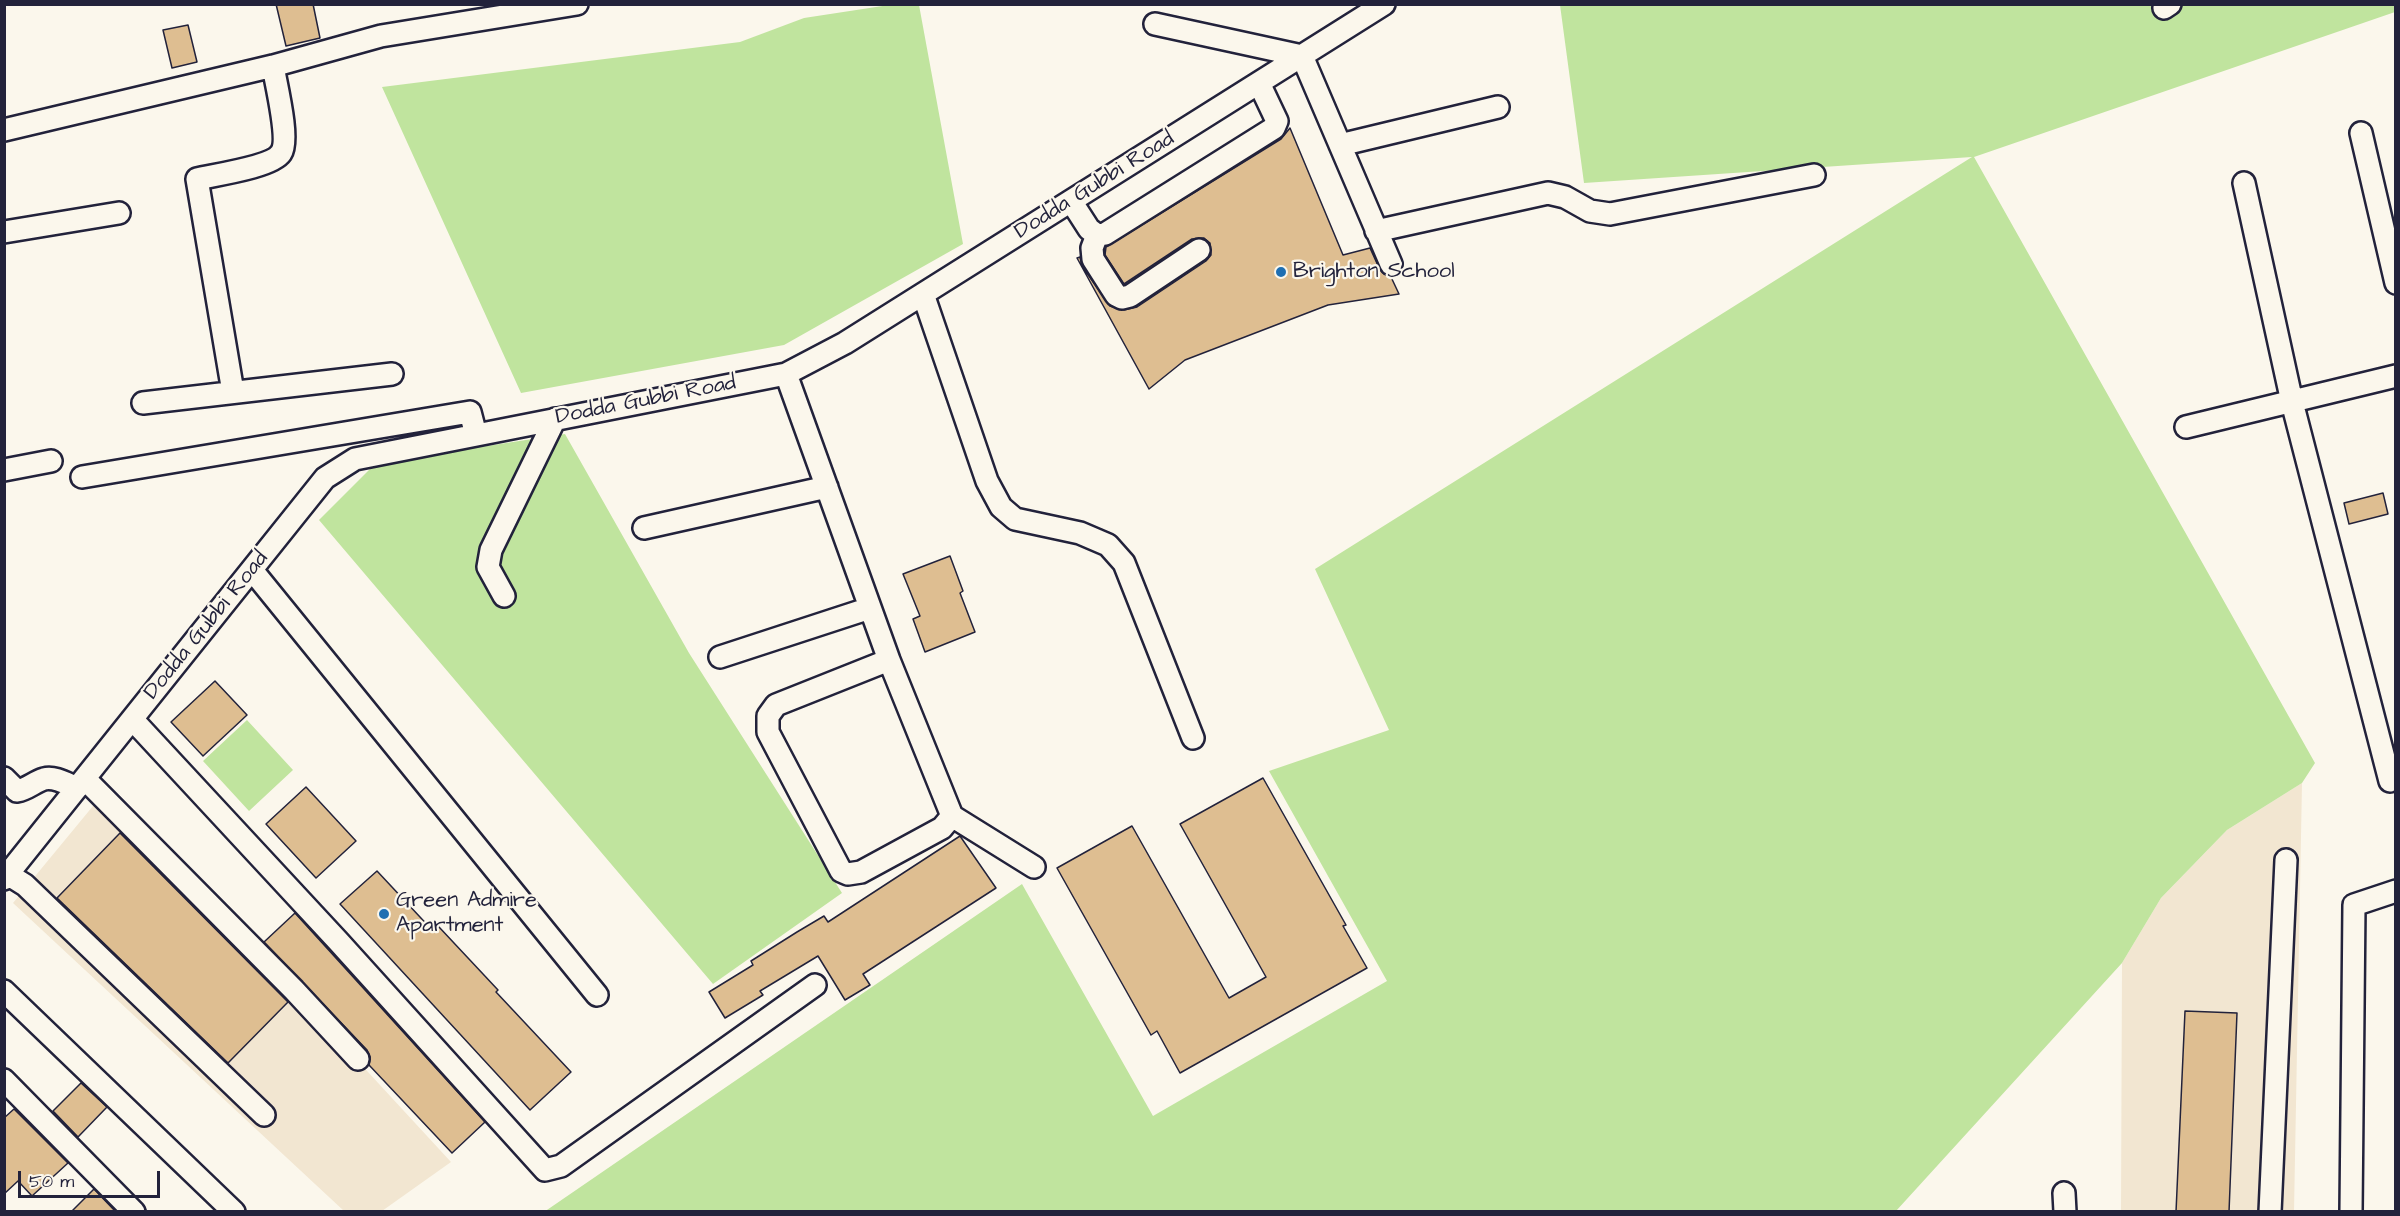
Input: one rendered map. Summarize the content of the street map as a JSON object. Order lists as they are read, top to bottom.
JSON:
{
  "streets": {
    "street": ["Dodda Gubbi Road"]
  },
  "places": ["Brighton School", "Green Admire Apartment"],
  "scale_bar": "50 m"
}
